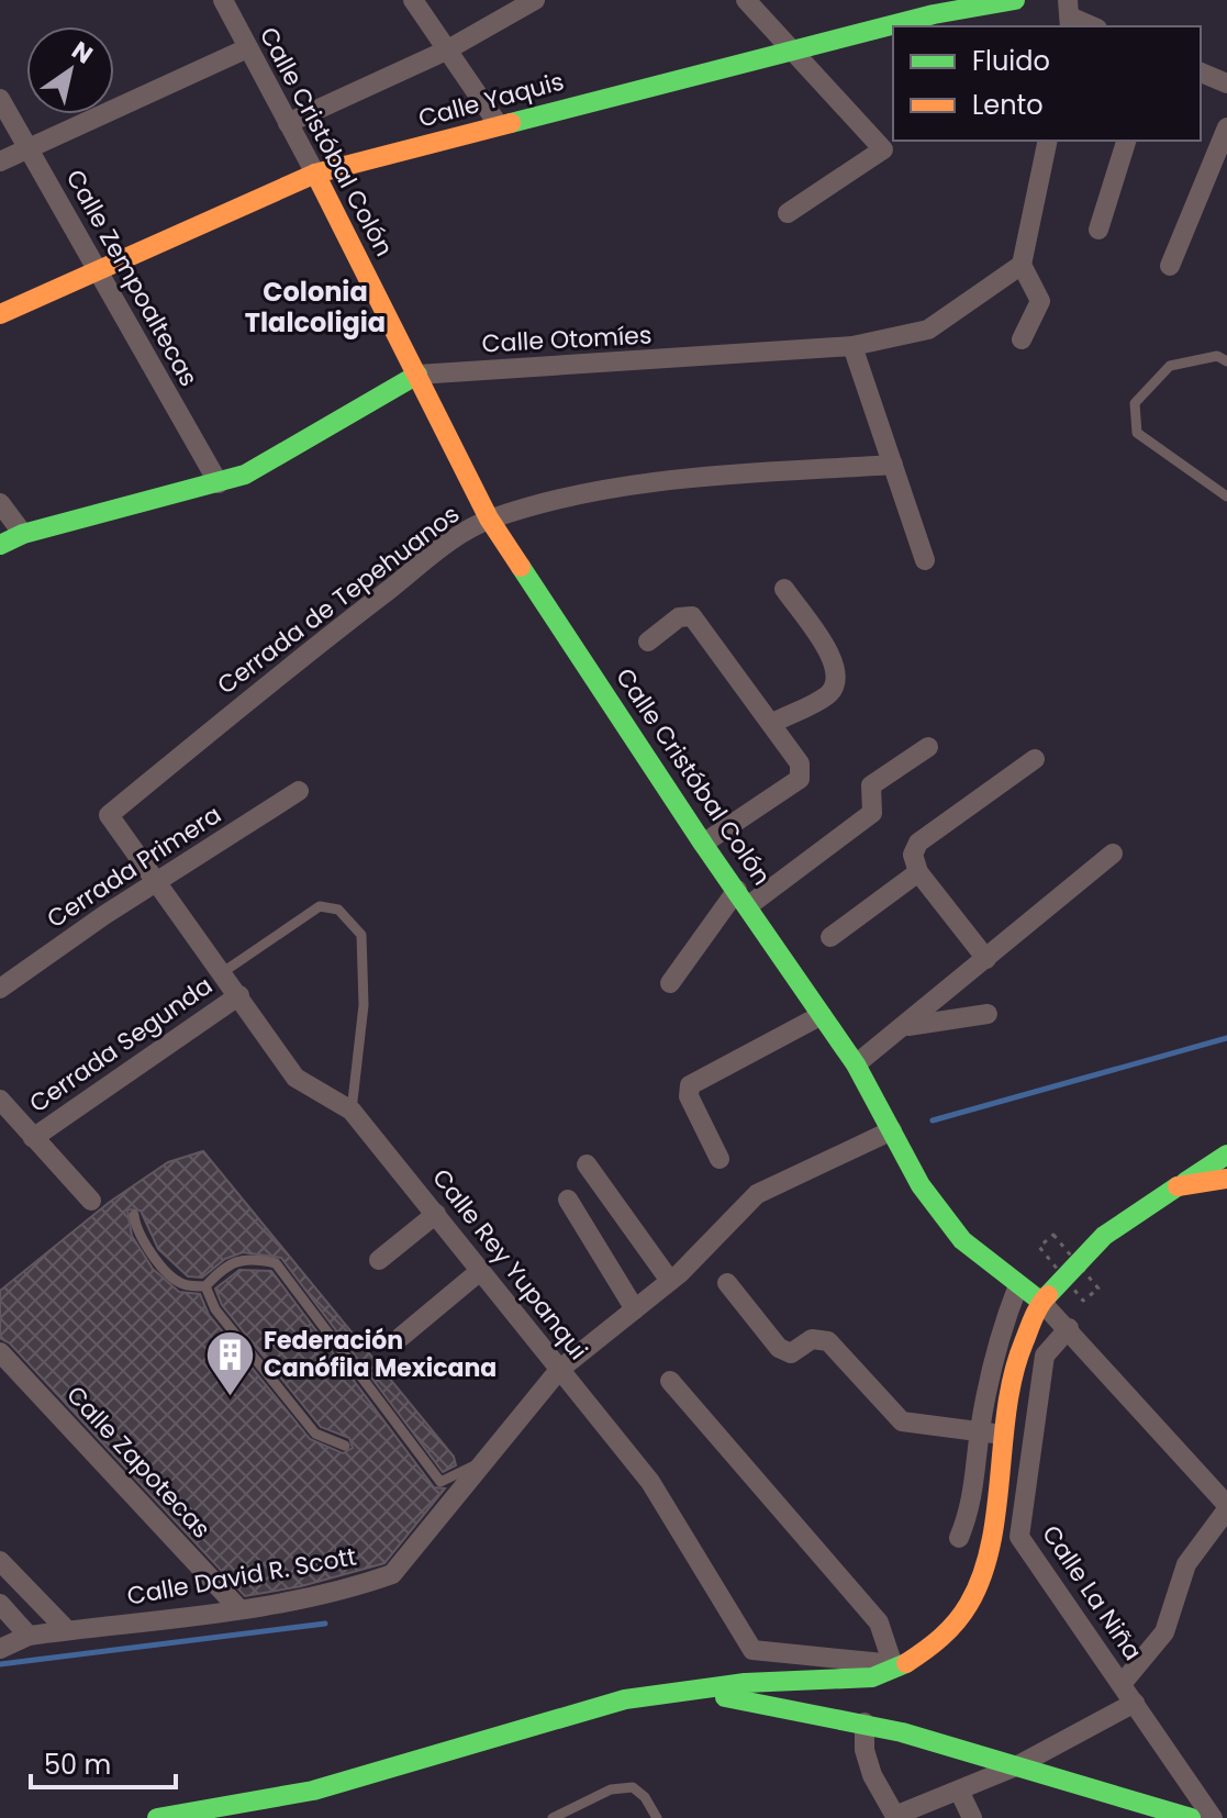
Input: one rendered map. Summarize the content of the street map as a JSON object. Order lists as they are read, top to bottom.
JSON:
{
  "streets": {
    "main road": ["Calle Yaquis", "Calle Cristóbal Colón", "Calle Otomíes"],
    "street": [
      "Calle Zempoaltecas",
      "Cerrada de Tepehuanos",
      "Cerrada Primera",
      "Cerrada Segunda",
      "Calle Rey Yupanqui",
      "Calle Zapotecas",
      "Calle David R. Scott",
      "Calle La Niña"
    ]
  },
  "crossings": [
    ["Calle Yaquis", "Calle Cristóbal Colón"],
    ["Calle Yaquis", "Calle Zempoaltecas"],
    ["Calle Cristóbal Colón", "Calle Otomíes"],
    ["Calle Cristóbal Colón", "Cerrada de Tepehuanos"],
    ["Calle Cristóbal Colón", "Calle David R. Scott"],
    ["Calle Cristóbal Colón", "Calle La Niña"],
    ["Calle Zempoaltecas", "Calle Otomíes"],
    ["Cerrada de Tepehuanos", "Calle Rey Yupanqui"],
    ["Cerrada Primera", "Calle Rey Yupanqui"],
    ["Cerrada Segunda", "Calle Rey Yupanqui"],
    ["Calle Rey Yupanqui", "Calle David R. Scott"],
    ["Calle Zapotecas", "Calle David R. Scott"]
  ],
  "districts": ["Colonia Tlalcoligia"],
  "places": {
    "building": ["Federación Canófila Mexicana"]
  },
  "legend": ["Fluido", "Lento"],
  "scale_bar": "50 m",
  "north": "top right"
}
